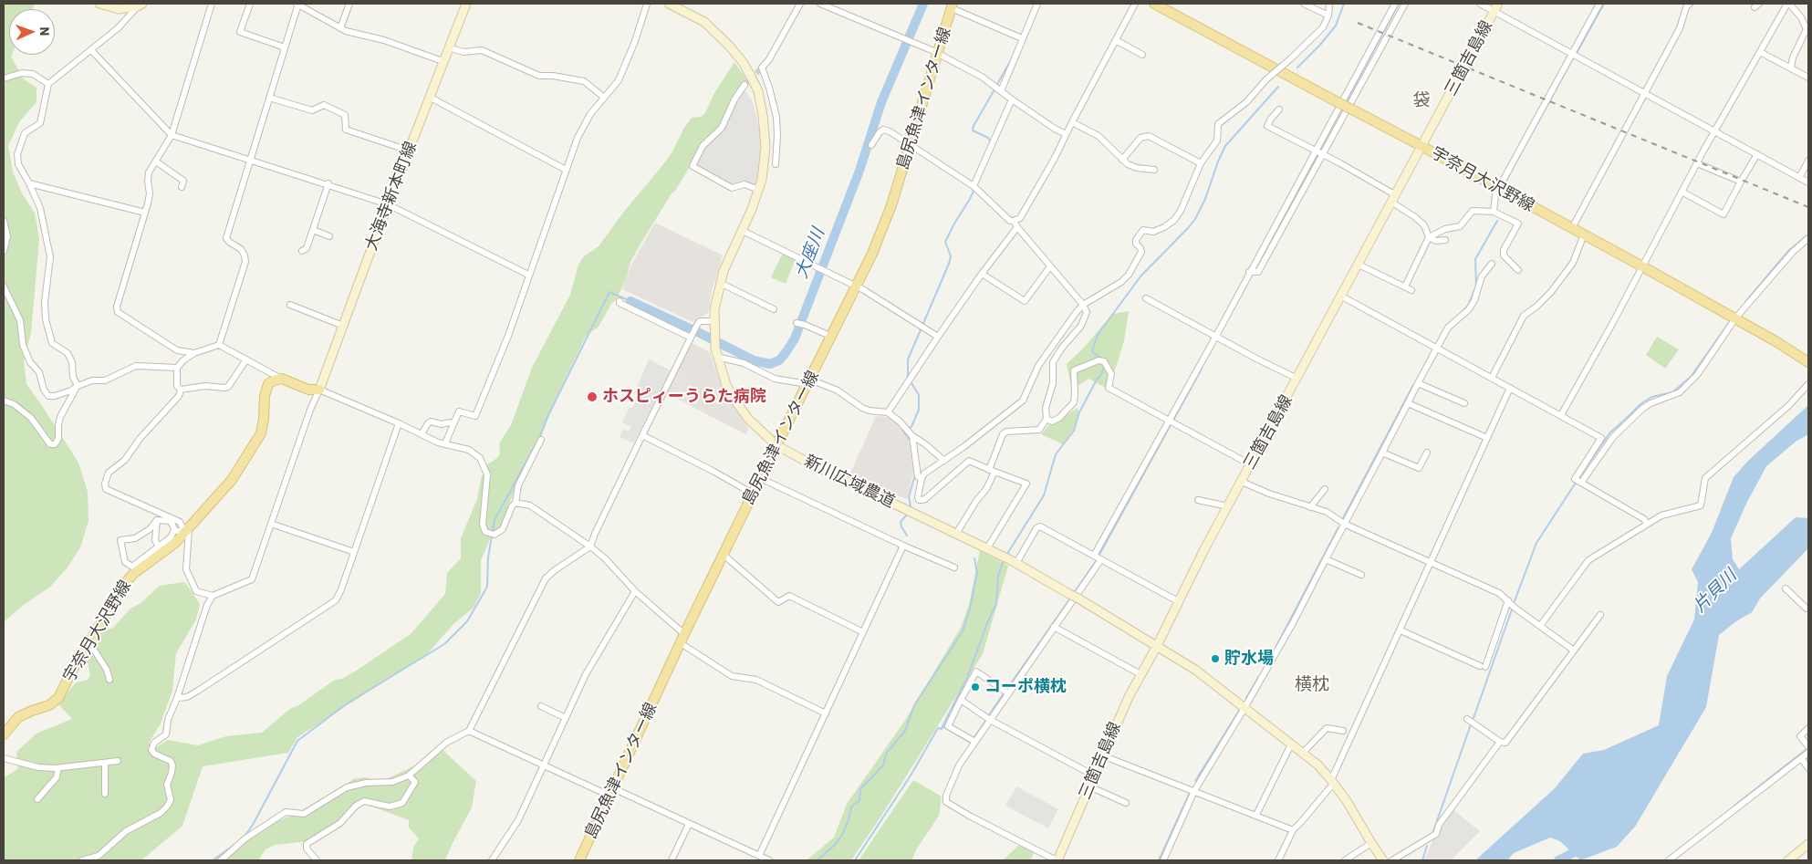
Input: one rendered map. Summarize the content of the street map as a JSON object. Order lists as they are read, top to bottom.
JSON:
{
  "streets": {
    "main road": [
      "三箇吉島線",
      "島尻魚津インター線",
      "宇奈月大沢野線",
      "大海寺新本町線",
      "新川広域農道"
    ]
  },
  "crossings": [
    ["三箇吉島線", "宇奈月大沢野線"],
    ["三箇吉島線", "新川広域農道"],
    ["島尻魚津インター線", "新川広域農道"]
  ],
  "districts": ["袋", "横枕"],
  "water": ["大座川", "片貝川"],
  "places": ["ホスピィーうらた病院", "貯水場", "コーポ横枕"],
  "north": "right"
}
